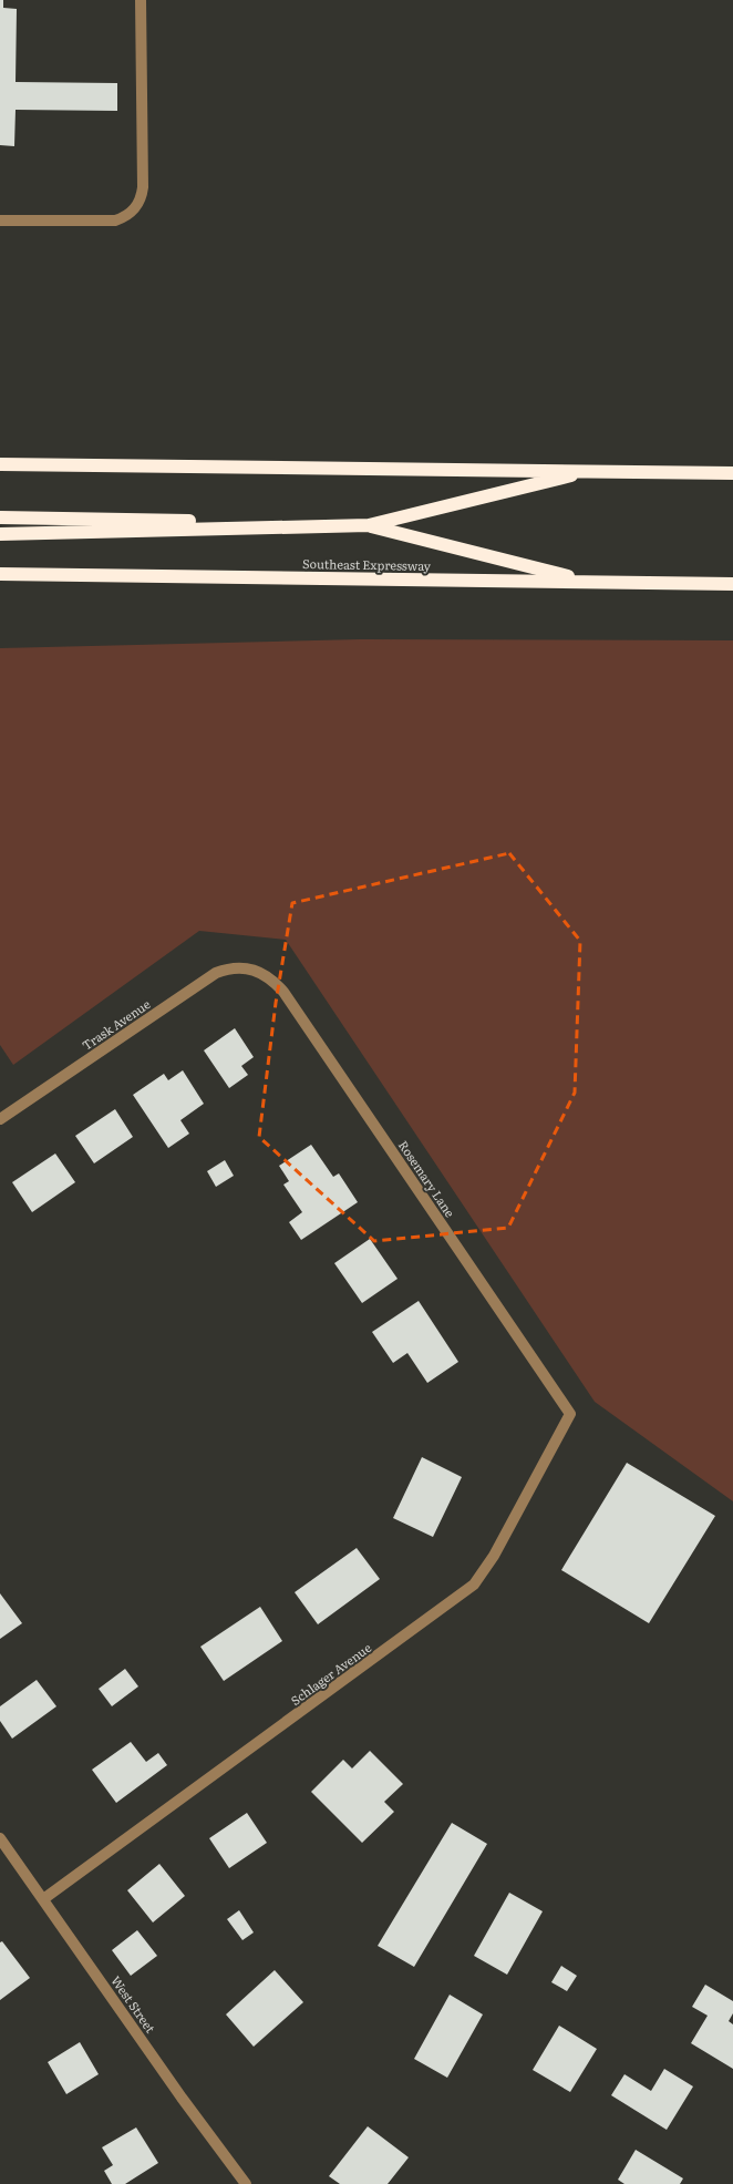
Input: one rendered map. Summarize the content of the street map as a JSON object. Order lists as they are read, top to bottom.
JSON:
{
  "streets": {
    "highway": ["Southeast Expressway"],
    "street": [
      "Trask Avenue",
      "Rosemary Lane",
      "Schlager Avenue",
      "West Street"
    ]
  },
  "crossings": [
    ["Trask Avenue", "Rosemary Lane"],
    ["Rosemary Lane", "Schlager Avenue"],
    ["Schlager Avenue", "West Street"]
  ]
}
